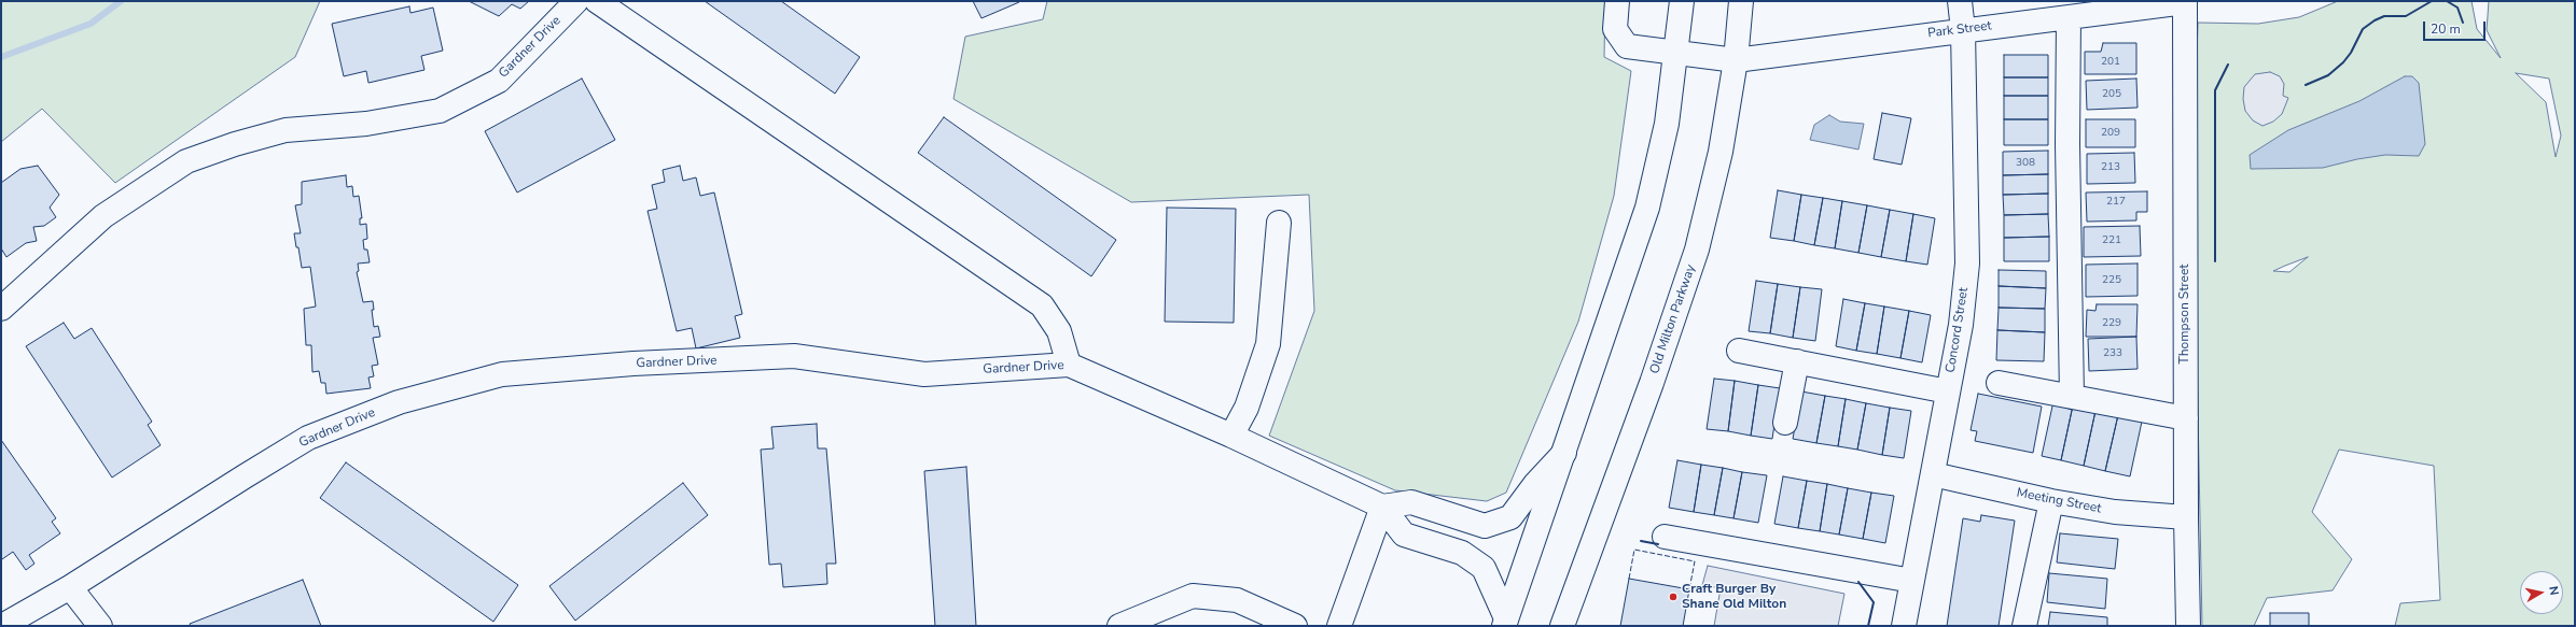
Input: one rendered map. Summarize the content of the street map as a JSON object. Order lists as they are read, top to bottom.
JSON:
{
  "streets": {
    "main road": [
      "Park Street",
      "Gardner Drive",
      "Thompson Street",
      "Old Milton Parkway",
      "Concord Street",
      "Meeting Street"
    ]
  },
  "crossings": [
    ["Park Street", "Thompson Street"],
    ["Park Street", "Old Milton Parkway"],
    ["Park Street", "Concord Street"],
    ["Thompson Street", "Meeting Street"],
    ["Concord Street", "Meeting Street"]
  ],
  "places": ["Craft Burger By Shane Old Milton"],
  "house_numbers": [
    "201",
    "205",
    "209",
    "308",
    "213",
    "217",
    "221",
    "225",
    "229",
    "233"
  ],
  "scale_bar": "20 m",
  "north": "right"
}
